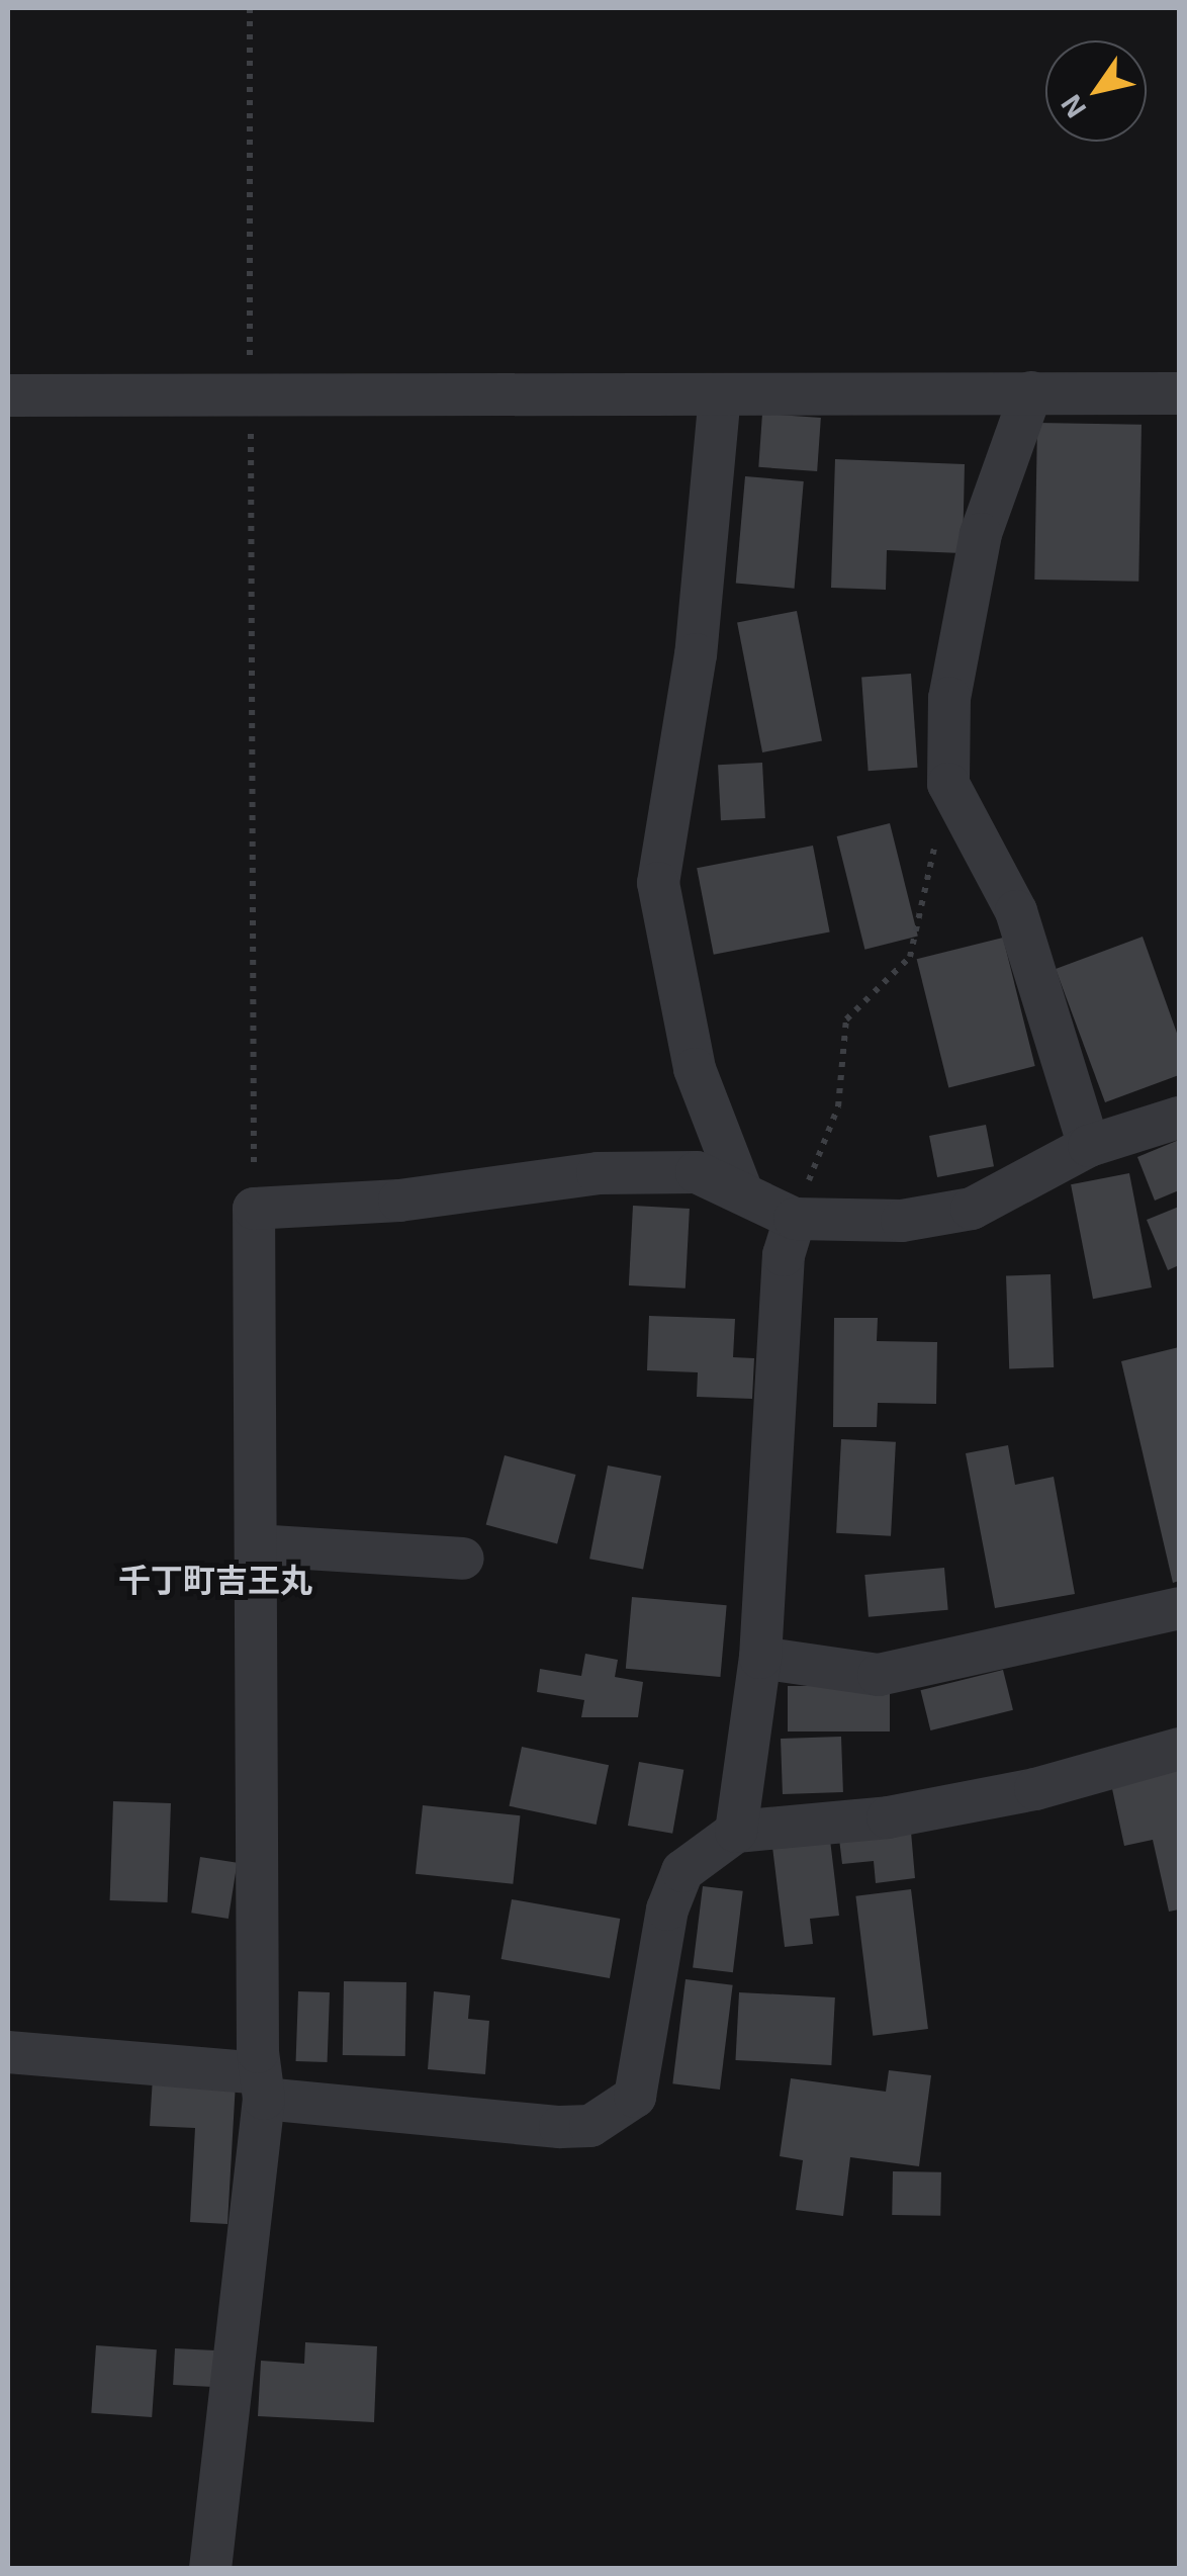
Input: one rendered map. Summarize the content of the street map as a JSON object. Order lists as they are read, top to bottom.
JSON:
{
  "districts": ["千丁町吉王丸"],
  "north": "bottom left"
}
